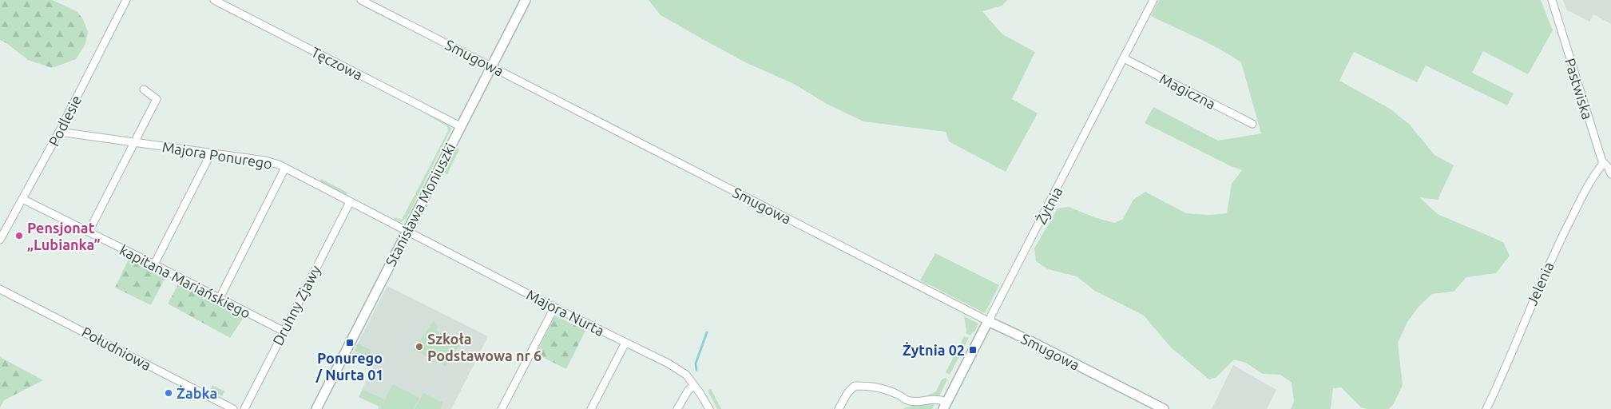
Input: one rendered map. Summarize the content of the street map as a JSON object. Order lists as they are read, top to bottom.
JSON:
{
  "streets": {
    "street": [
      "Smugowa",
      "Tęczowa",
      "Pastwiska",
      "Magiczna",
      "Podlesie",
      "Majora Ponurego",
      "Stanisława Moniuszki",
      "Żytnia",
      "kapitana Mariańskiego",
      "Jelenia",
      "Druhny Zjawy",
      "Majora Nurta",
      "Południowa"
    ]
  },
  "crossings": [
    ["Smugowa", "Stanisława Moniuszki"],
    ["Smugowa", "Żytnia"],
    ["Tęczowa", "Stanisława Moniuszki"],
    ["Pastwiska", "Jelenia"],
    ["Magiczna", "Żytnia"],
    ["Podlesie", "Majora Ponurego"],
    ["Podlesie", "kapitana Mariańskiego"],
    ["Majora Ponurego", "Stanisława Moniuszki"],
    ["Majora Ponurego", "Druhny Zjawy"],
    ["Majora Ponurego", "Majora Nurta"],
    ["Stanisława Moniuszki", "Majora Nurta"],
    ["kapitana Mariańskiego", "Druhny Zjawy"]
  ],
  "places": {
    "other": ["Pensjonat „Lubianka”", "Szkoła Podstawowa nr 6", "Żabka"],
    "transit": ["Ponurego / Nurta 01", "Żytnia 02"]
  }
}
